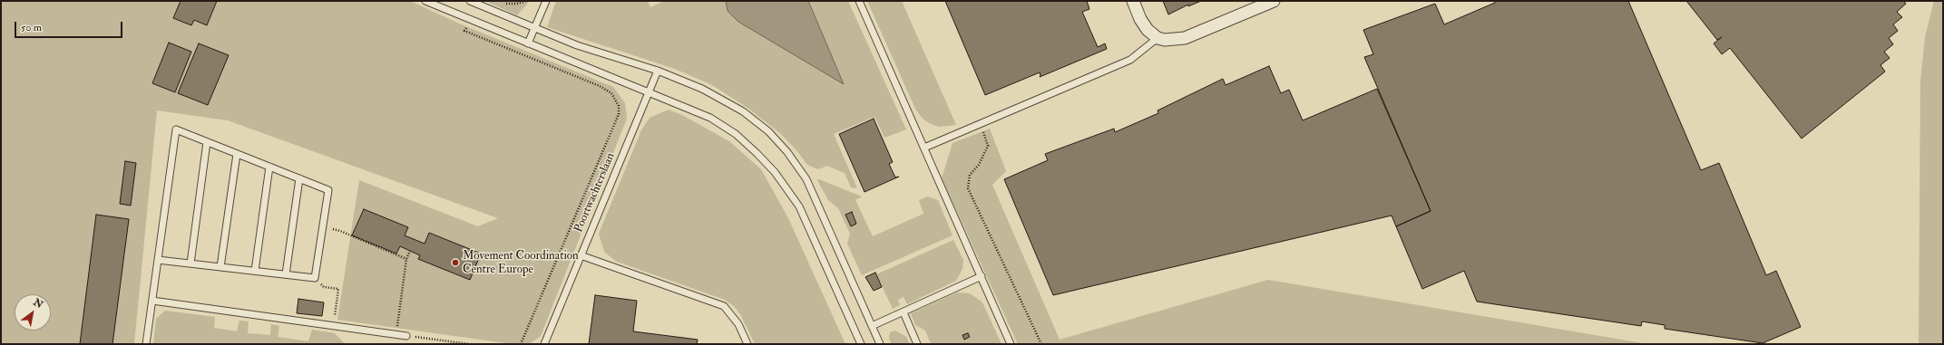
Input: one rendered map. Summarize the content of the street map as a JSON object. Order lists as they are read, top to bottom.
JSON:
{
  "streets": {
    "lane": ["Poortwachterslaan"]
  },
  "places": ["Movement Coordination Centre Europe"],
  "scale_bar": "50 m",
  "north": "top right"
}
